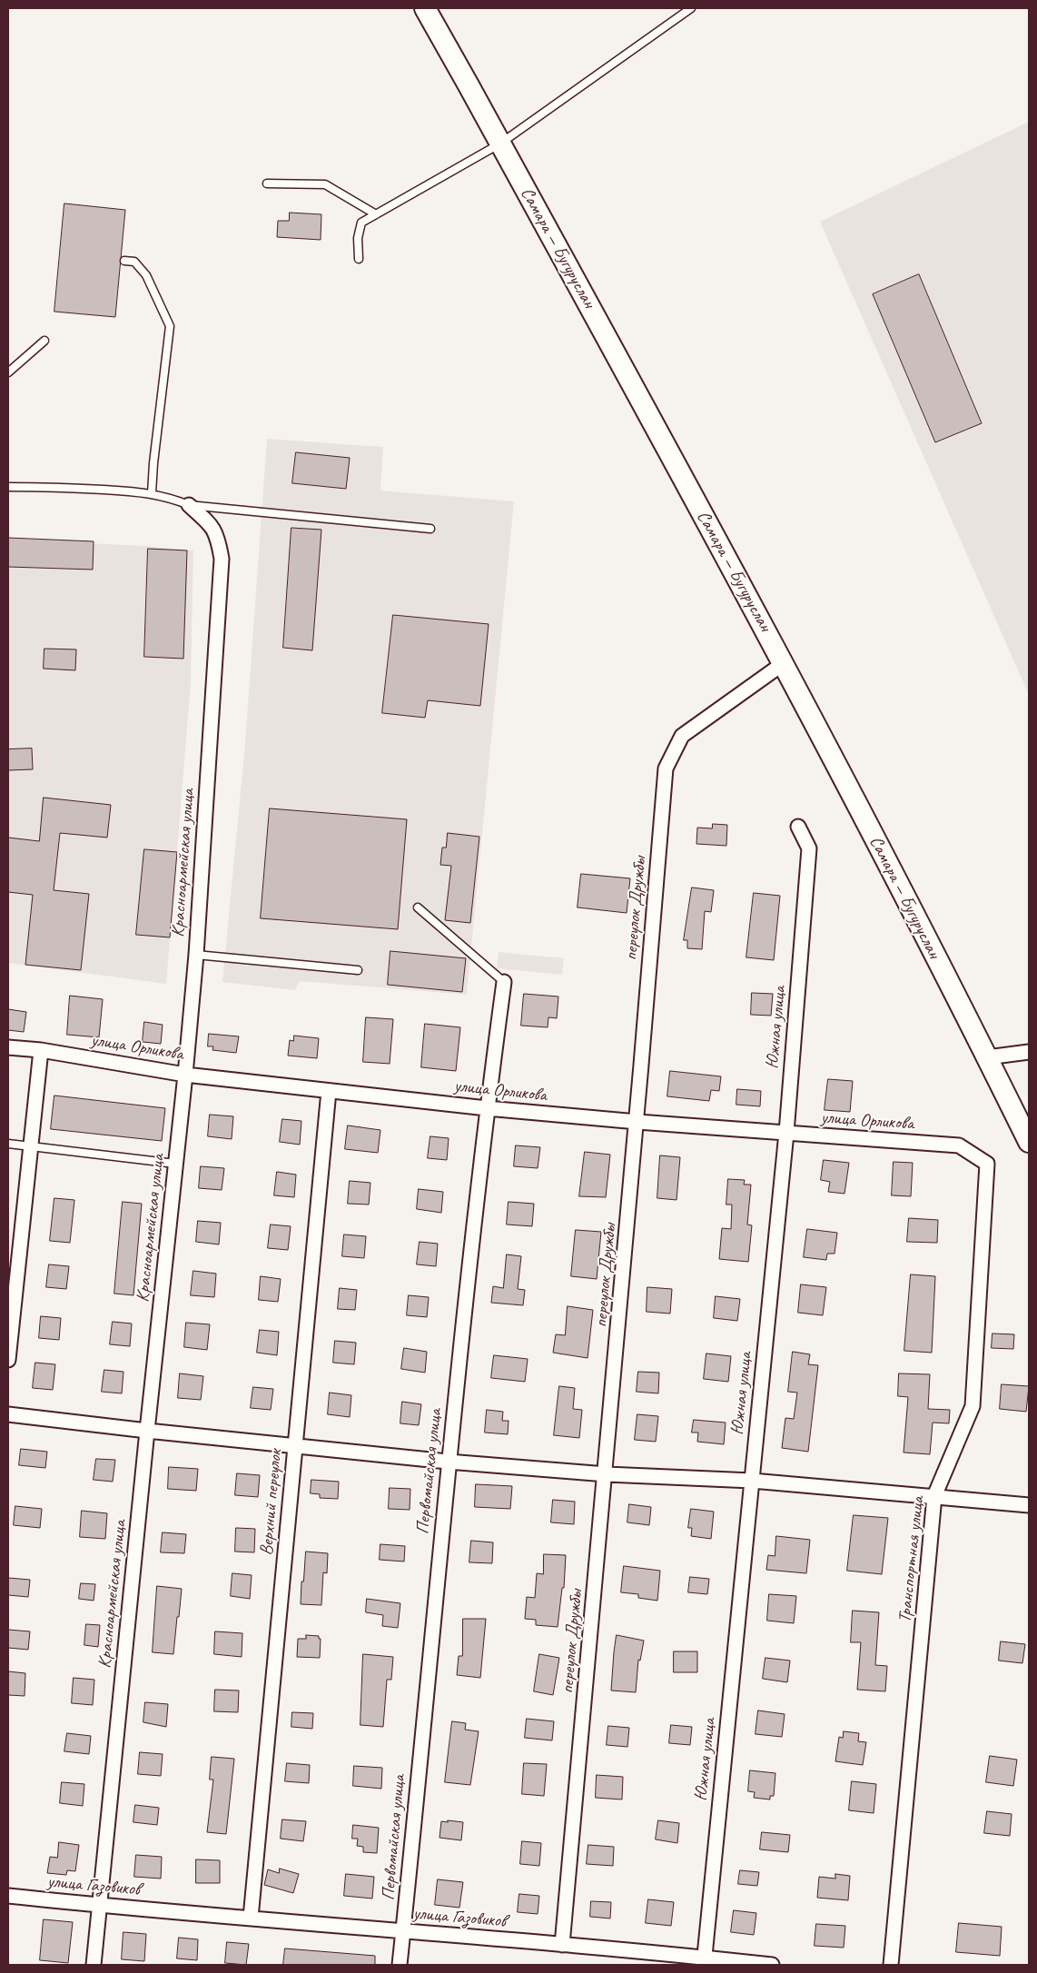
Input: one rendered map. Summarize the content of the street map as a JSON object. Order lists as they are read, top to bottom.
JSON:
{
  "streets": {
    "main road": ["Самара — Бугуруслан"],
    "street": [
      "Красноармейская улица",
      "переулок Дружбы",
      "Южная улица",
      "улица Орликова",
      "Первомайская улица",
      "Верхний переулок",
      "Транспортная улица",
      "улица Газовиков"
    ]
  },
  "crossings": [
    ["Самара — Бугуруслан", "переулок Дружбы"],
    ["Красноармейская улица", "улица Орликова"],
    ["Красноармейская улица", "улица Газовиков"],
    ["переулок Дружбы", "улица Орликова"],
    ["переулок Дружбы", "улица Газовиков"],
    ["Южная улица", "улица Орликова"],
    ["Южная улица", "улица Газовиков"],
    ["улица Орликова", "Первомайская улица"],
    ["улица Орликова", "Верхний переулок"],
    ["улица Орликова", "Транспортная улица"],
    ["Первомайская улица", "улица Газовиков"],
    ["Верхний переулок", "улица Газовиков"]
  ]
}
